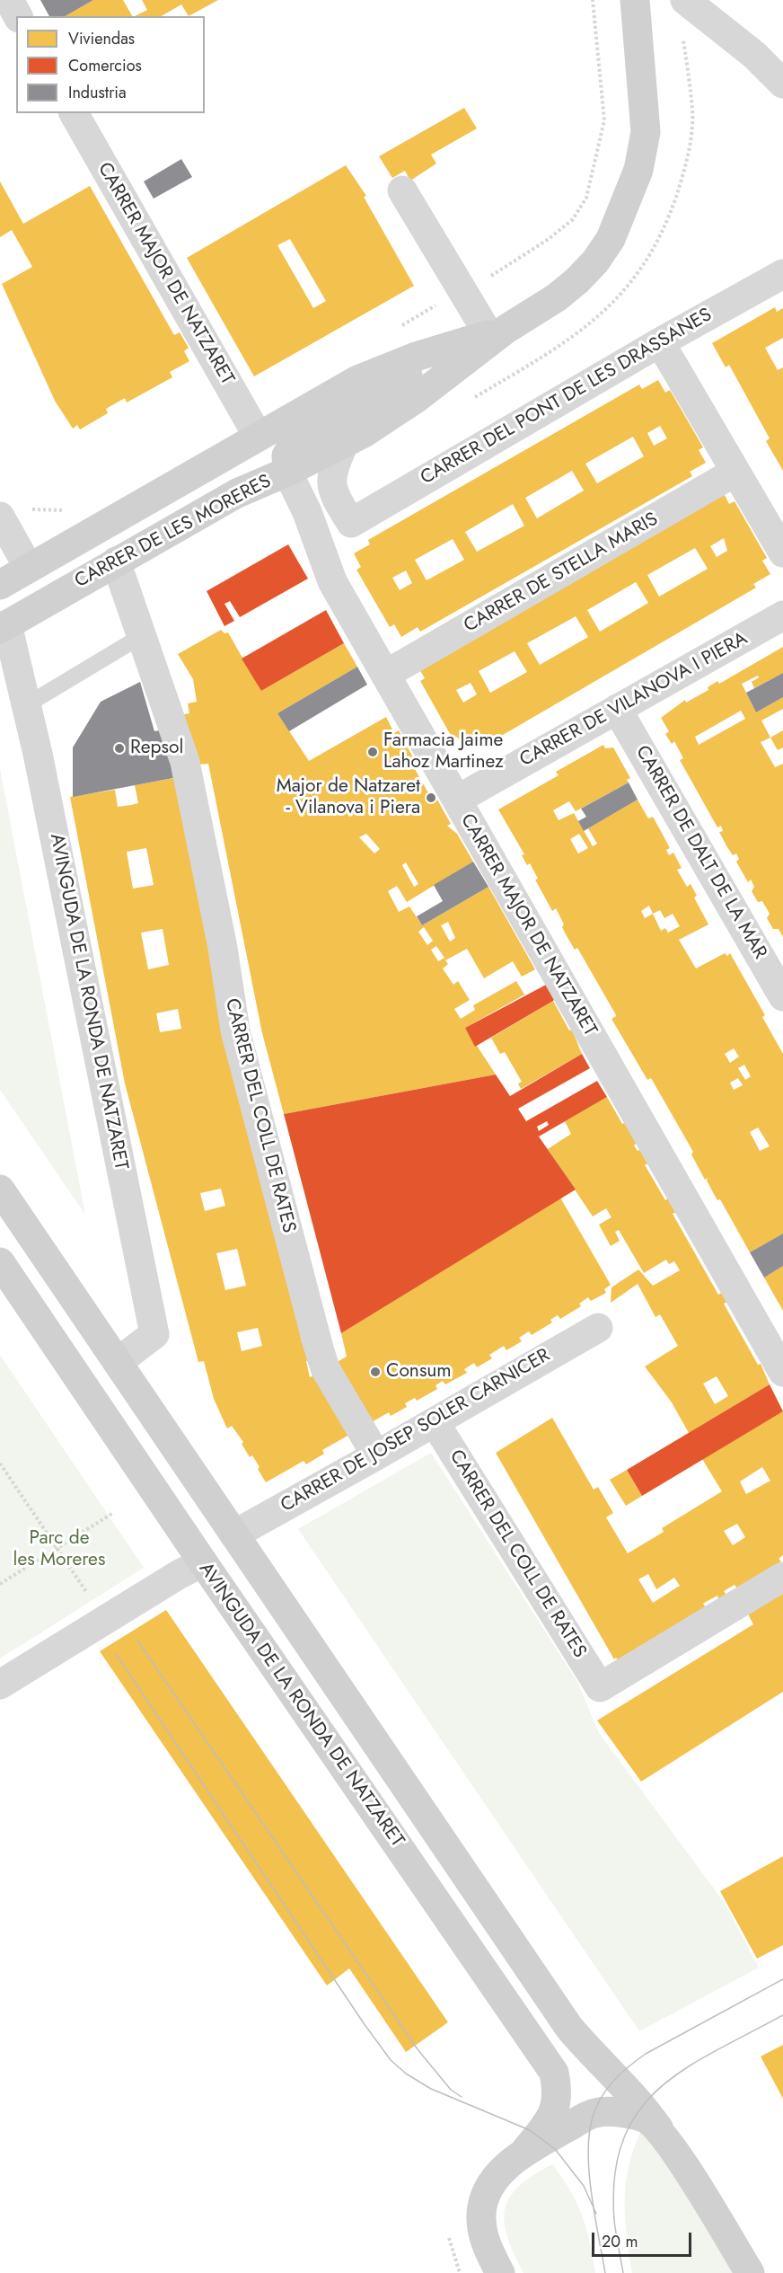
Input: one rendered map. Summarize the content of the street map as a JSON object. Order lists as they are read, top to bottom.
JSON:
{
  "streets": {
    "street": [
      "CARRER MAJOR DE NATZARET",
      "CARRER DEL PONT DE LES DRASSANES",
      "CARRER DE LES MORERES",
      "CARRER DE STELLA MARIS",
      "CARRER DE VILANOVA I PIERA",
      "CARRER DE DALT DE LA MAR",
      "AVINGUDA DE LA RONDA DE NATZARET",
      "CARRER DEL COLL DE RATES",
      "CARRER DE JOSEP SOLER CARNICER"
    ]
  },
  "crossings": [
    ["CARRER MAJOR DE NATZARET", "CARRER DEL PONT DE LES DRASSANES"],
    ["CARRER MAJOR DE NATZARET", "CARRER DE LES MORERES"],
    ["CARRER MAJOR DE NATZARET", "CARRER DE STELLA MARIS"],
    ["CARRER MAJOR DE NATZARET", "CARRER DE VILANOVA I PIERA"],
    ["CARRER DE LES MORERES", "AVINGUDA DE LA RONDA DE NATZARET"],
    ["CARRER DE VILANOVA I PIERA", "CARRER DE DALT DE LA MAR"],
    ["AVINGUDA DE LA RONDA DE NATZARET", "CARRER DE JOSEP SOLER CARNICER"],
    ["CARRER DEL COLL DE RATES", "CARRER DE JOSEP SOLER CARNICER"]
  ],
  "parks": ["Parc de les Moreres"],
  "places": [
    "Repsol",
    "Farmacia Jaime Lahoz Martinez",
    "Major de Natzaret - Vilanova i Piera",
    "Consum"
  ],
  "legend": ["Viviendas", "Comercios", "Industria"],
  "scale_bar": "20 m"
}
